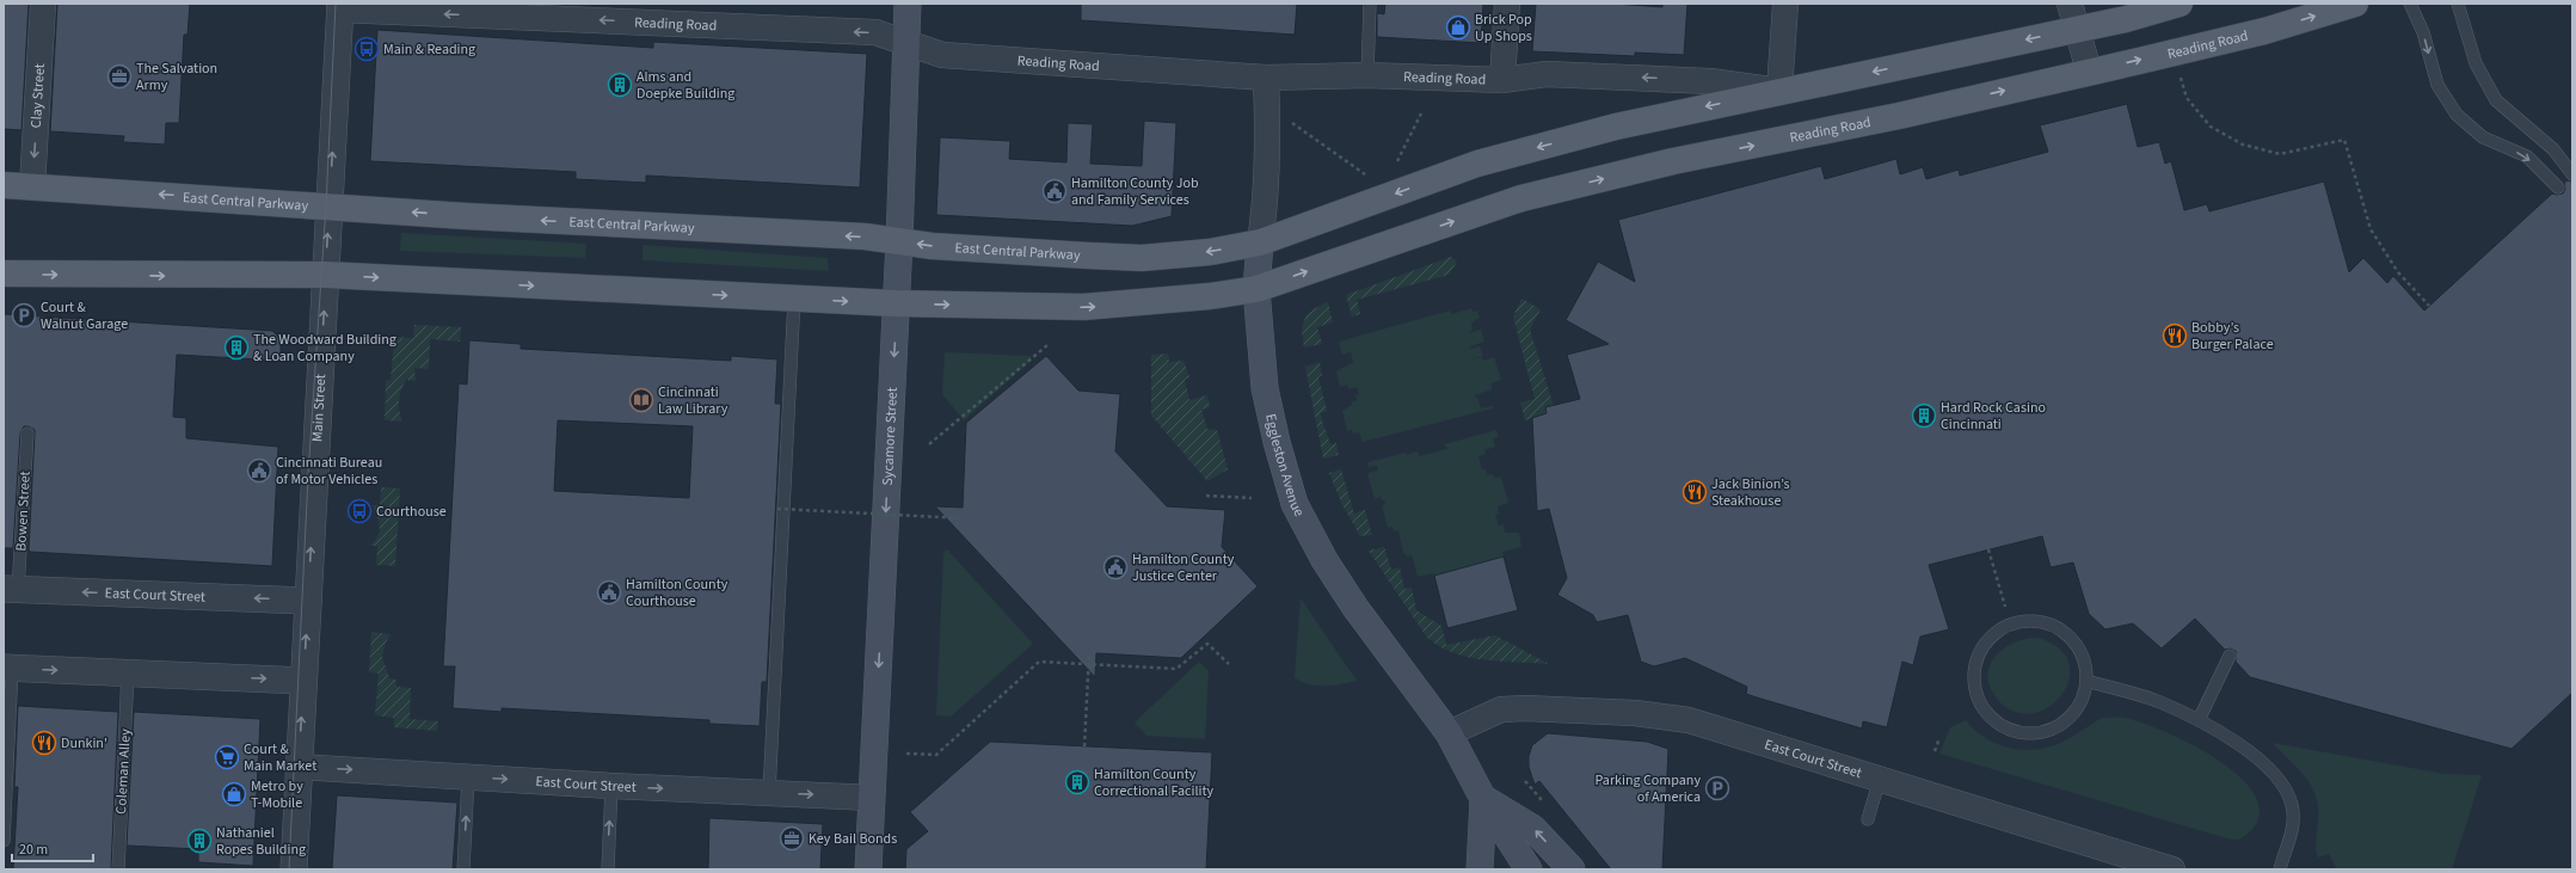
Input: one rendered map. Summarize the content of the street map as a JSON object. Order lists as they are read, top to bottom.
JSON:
{
  "streets": {
    "main road": [
      "Reading Road",
      "East Central Parkway",
      "Sycamore Street",
      "Eggleston Avenue"
    ],
    "street": ["Clay Street", "Main Street", "East Court Street"],
    "lane": ["Bowen Street", "Coleman Alley"]
  },
  "crossings": [
    ["Reading Road", "East Central Parkway"],
    ["Reading Road", "Main Street"],
    ["Reading Road", "Sycamore Street"],
    ["Reading Road", "Eggleston Avenue"],
    ["Clay Street", "East Central Parkway"],
    ["East Central Parkway", "Main Street"],
    ["East Central Parkway", "Sycamore Street"],
    ["East Central Parkway", "Eggleston Avenue"],
    ["Main Street", "East Court Street"],
    ["Sycamore Street", "East Court Street"],
    ["Eggleston Avenue", "East Court Street"],
    ["Bowen Street", "East Court Street"]
  ],
  "one_way": ["Clay Street", "Main Street", "Sycamore Street"],
  "places": {
    "shop": ["Brick Pop Up Shops", "Metro by T-Mobile"],
    "bus stop": ["Main & Reading", "Courthouse"],
    "office": ["The Salvation Army", "Key Bail Bonds"],
    "building": [
      "Alms and Doepke Building",
      "The Woodward Building & Loan Company",
      "Hard Rock Casino Cincinnati",
      "Hamilton County Correctional Facility",
      "Nathaniel Ropes Building"
    ],
    "public building": [
      "Hamilton County Job and Family Services",
      "Cincinnati Bureau of Motor Vehicles",
      "Hamilton County Justice Center",
      "Hamilton County Courthouse"
    ],
    "parking": ["Court & Walnut Garage", "Parking Company of America"],
    "restaurant": ["Bobby’s Burger Palace", "Jack Binion’s Steakhouse", "Dunkin'"],
    "library": ["Cincinnati Law Library"],
    "supermarket": ["Court & Main Market"]
  },
  "scale_bar": "20 m"
}
